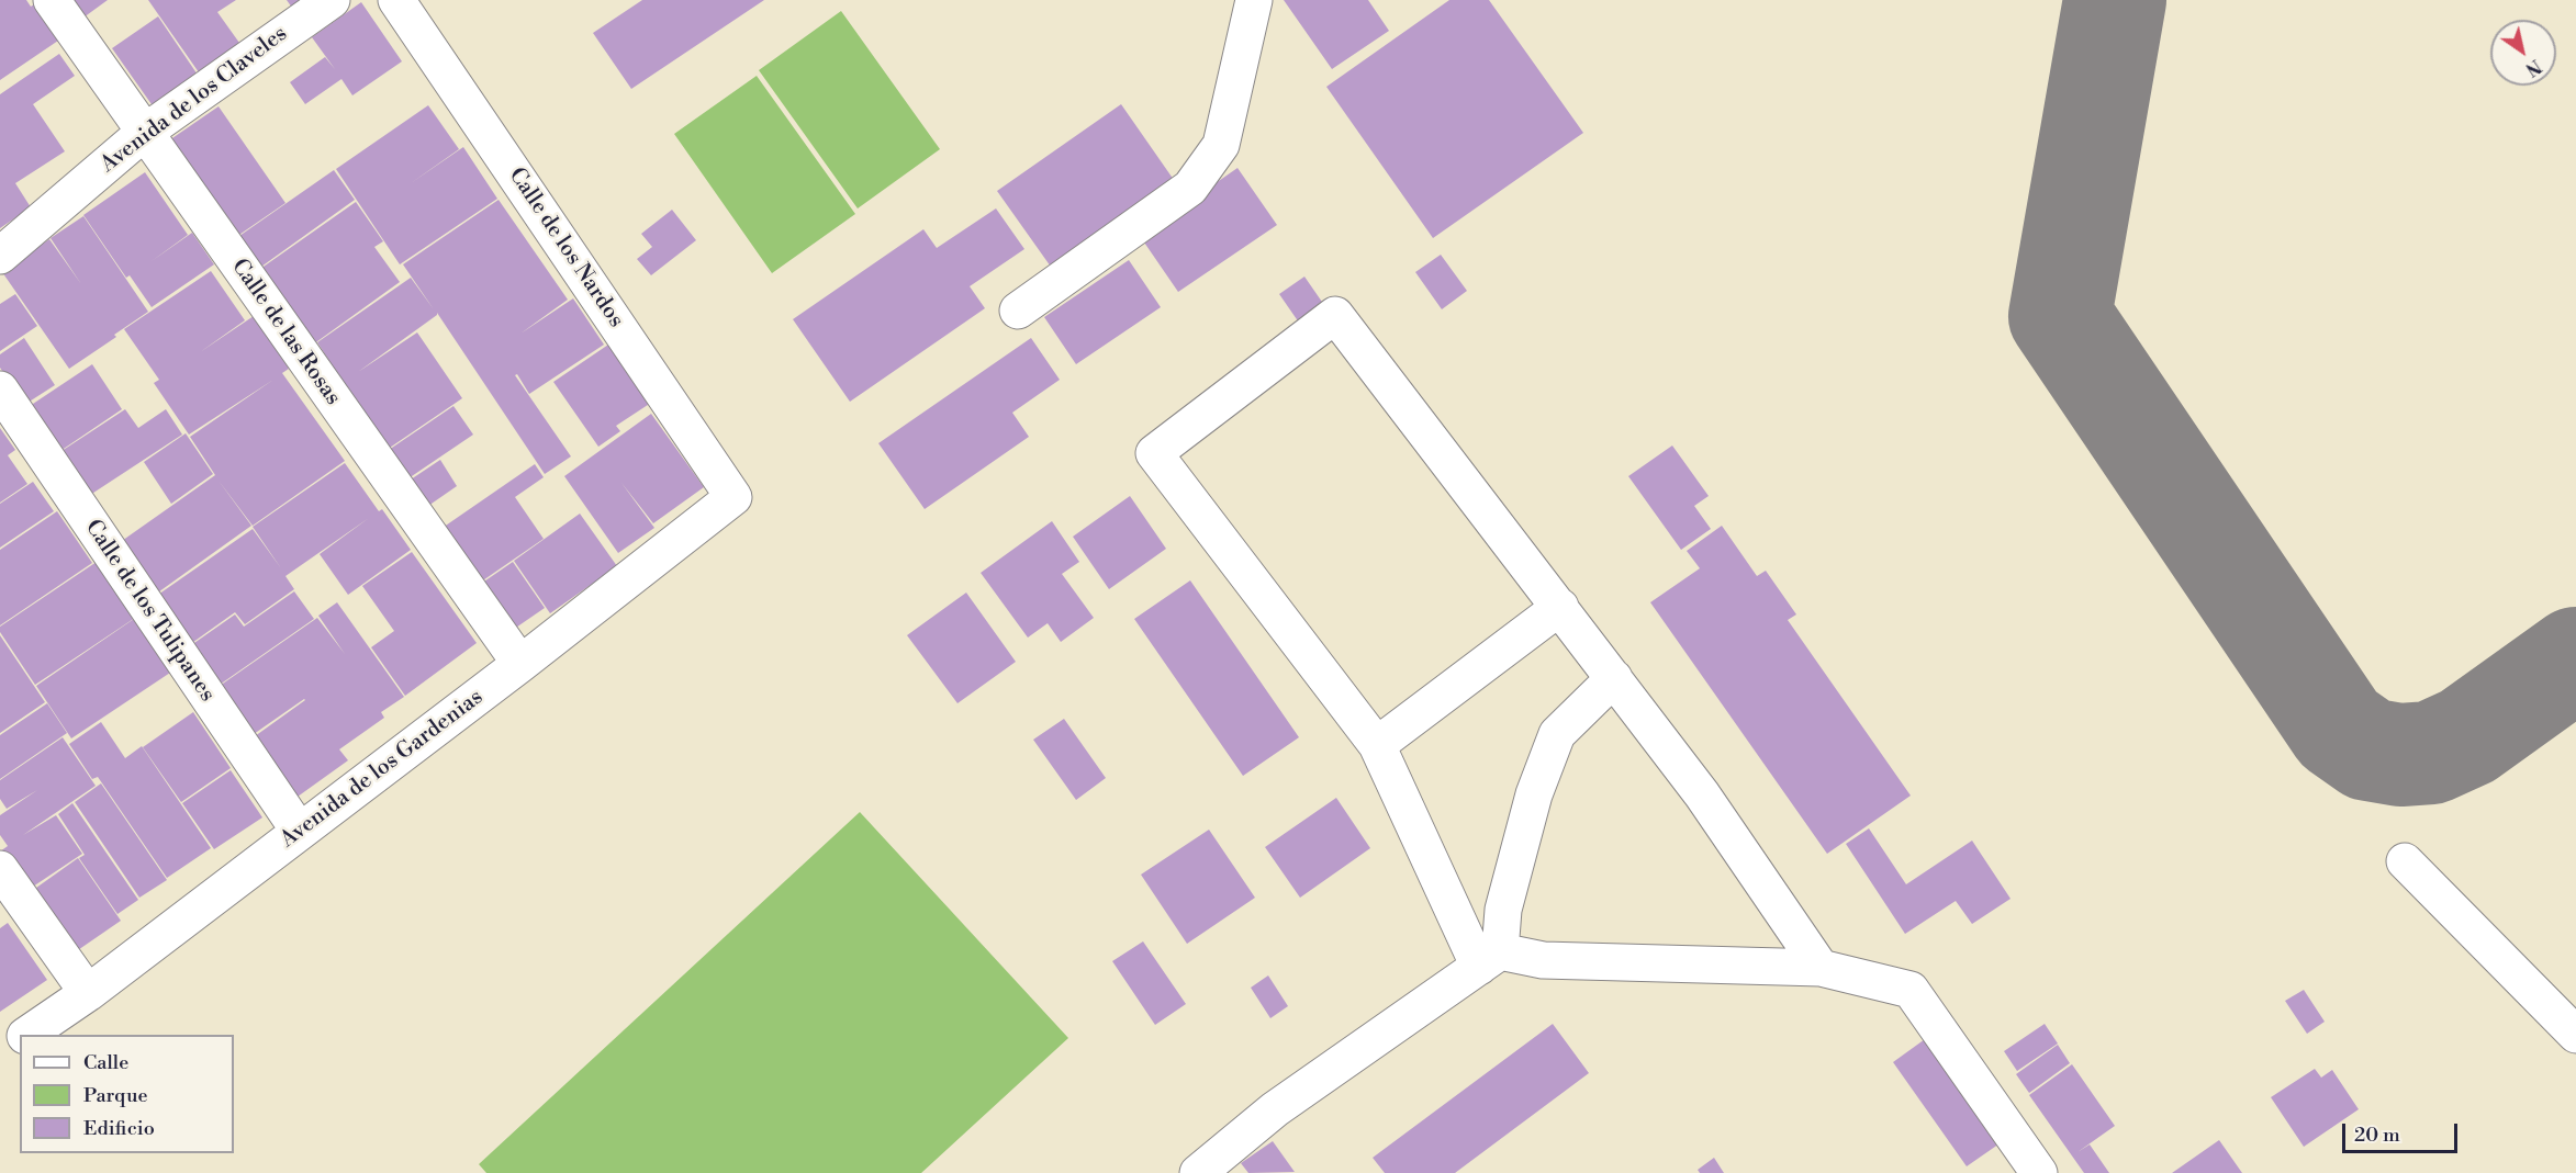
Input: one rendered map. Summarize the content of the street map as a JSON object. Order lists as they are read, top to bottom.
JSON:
{
  "streets": {
    "street": [
      "Avenida de los Claveles",
      "Calle de los Nardos",
      "Calle de las Rosas",
      "Calle de los Tulipanes",
      "Avenida de los Gardenias"
    ]
  },
  "crossings": [
    ["Avenida de los Claveles", "Calle de las Rosas"],
    ["Calle de los Nardos", "Avenida de los Gardenias"],
    ["Calle de las Rosas", "Avenida de los Gardenias"],
    ["Calle de los Tulipanes", "Avenida de los Gardenias"]
  ],
  "legend": ["Calle", "Parque", "Edificio"],
  "scale_bar": "20 m",
  "north": "bottom right"
}
